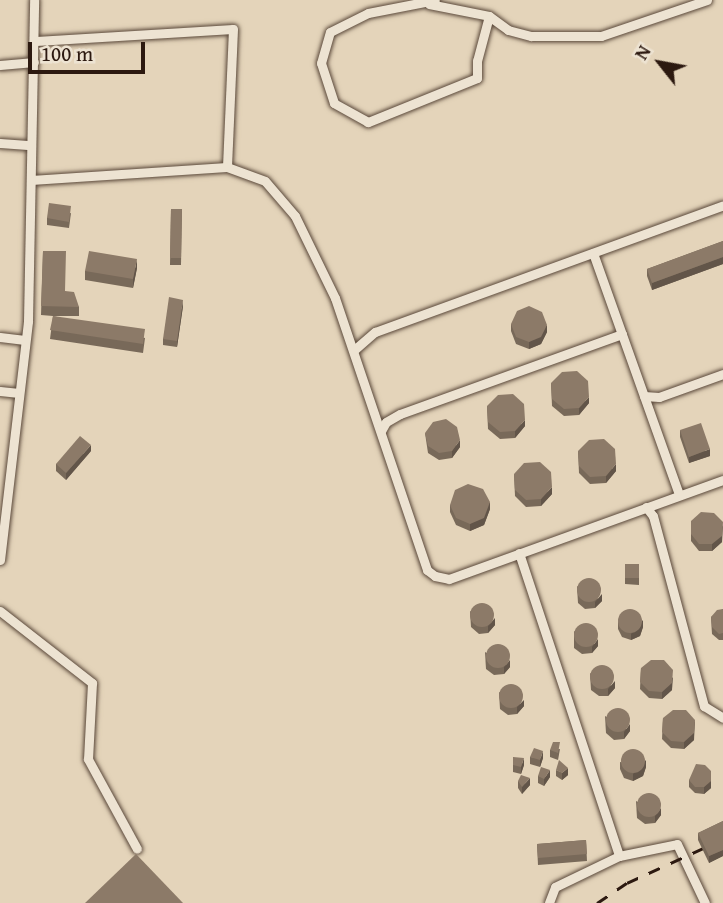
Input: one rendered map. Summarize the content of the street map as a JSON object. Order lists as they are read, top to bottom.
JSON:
{
  "scale_bar": "100 m",
  "north": "top left"
}
